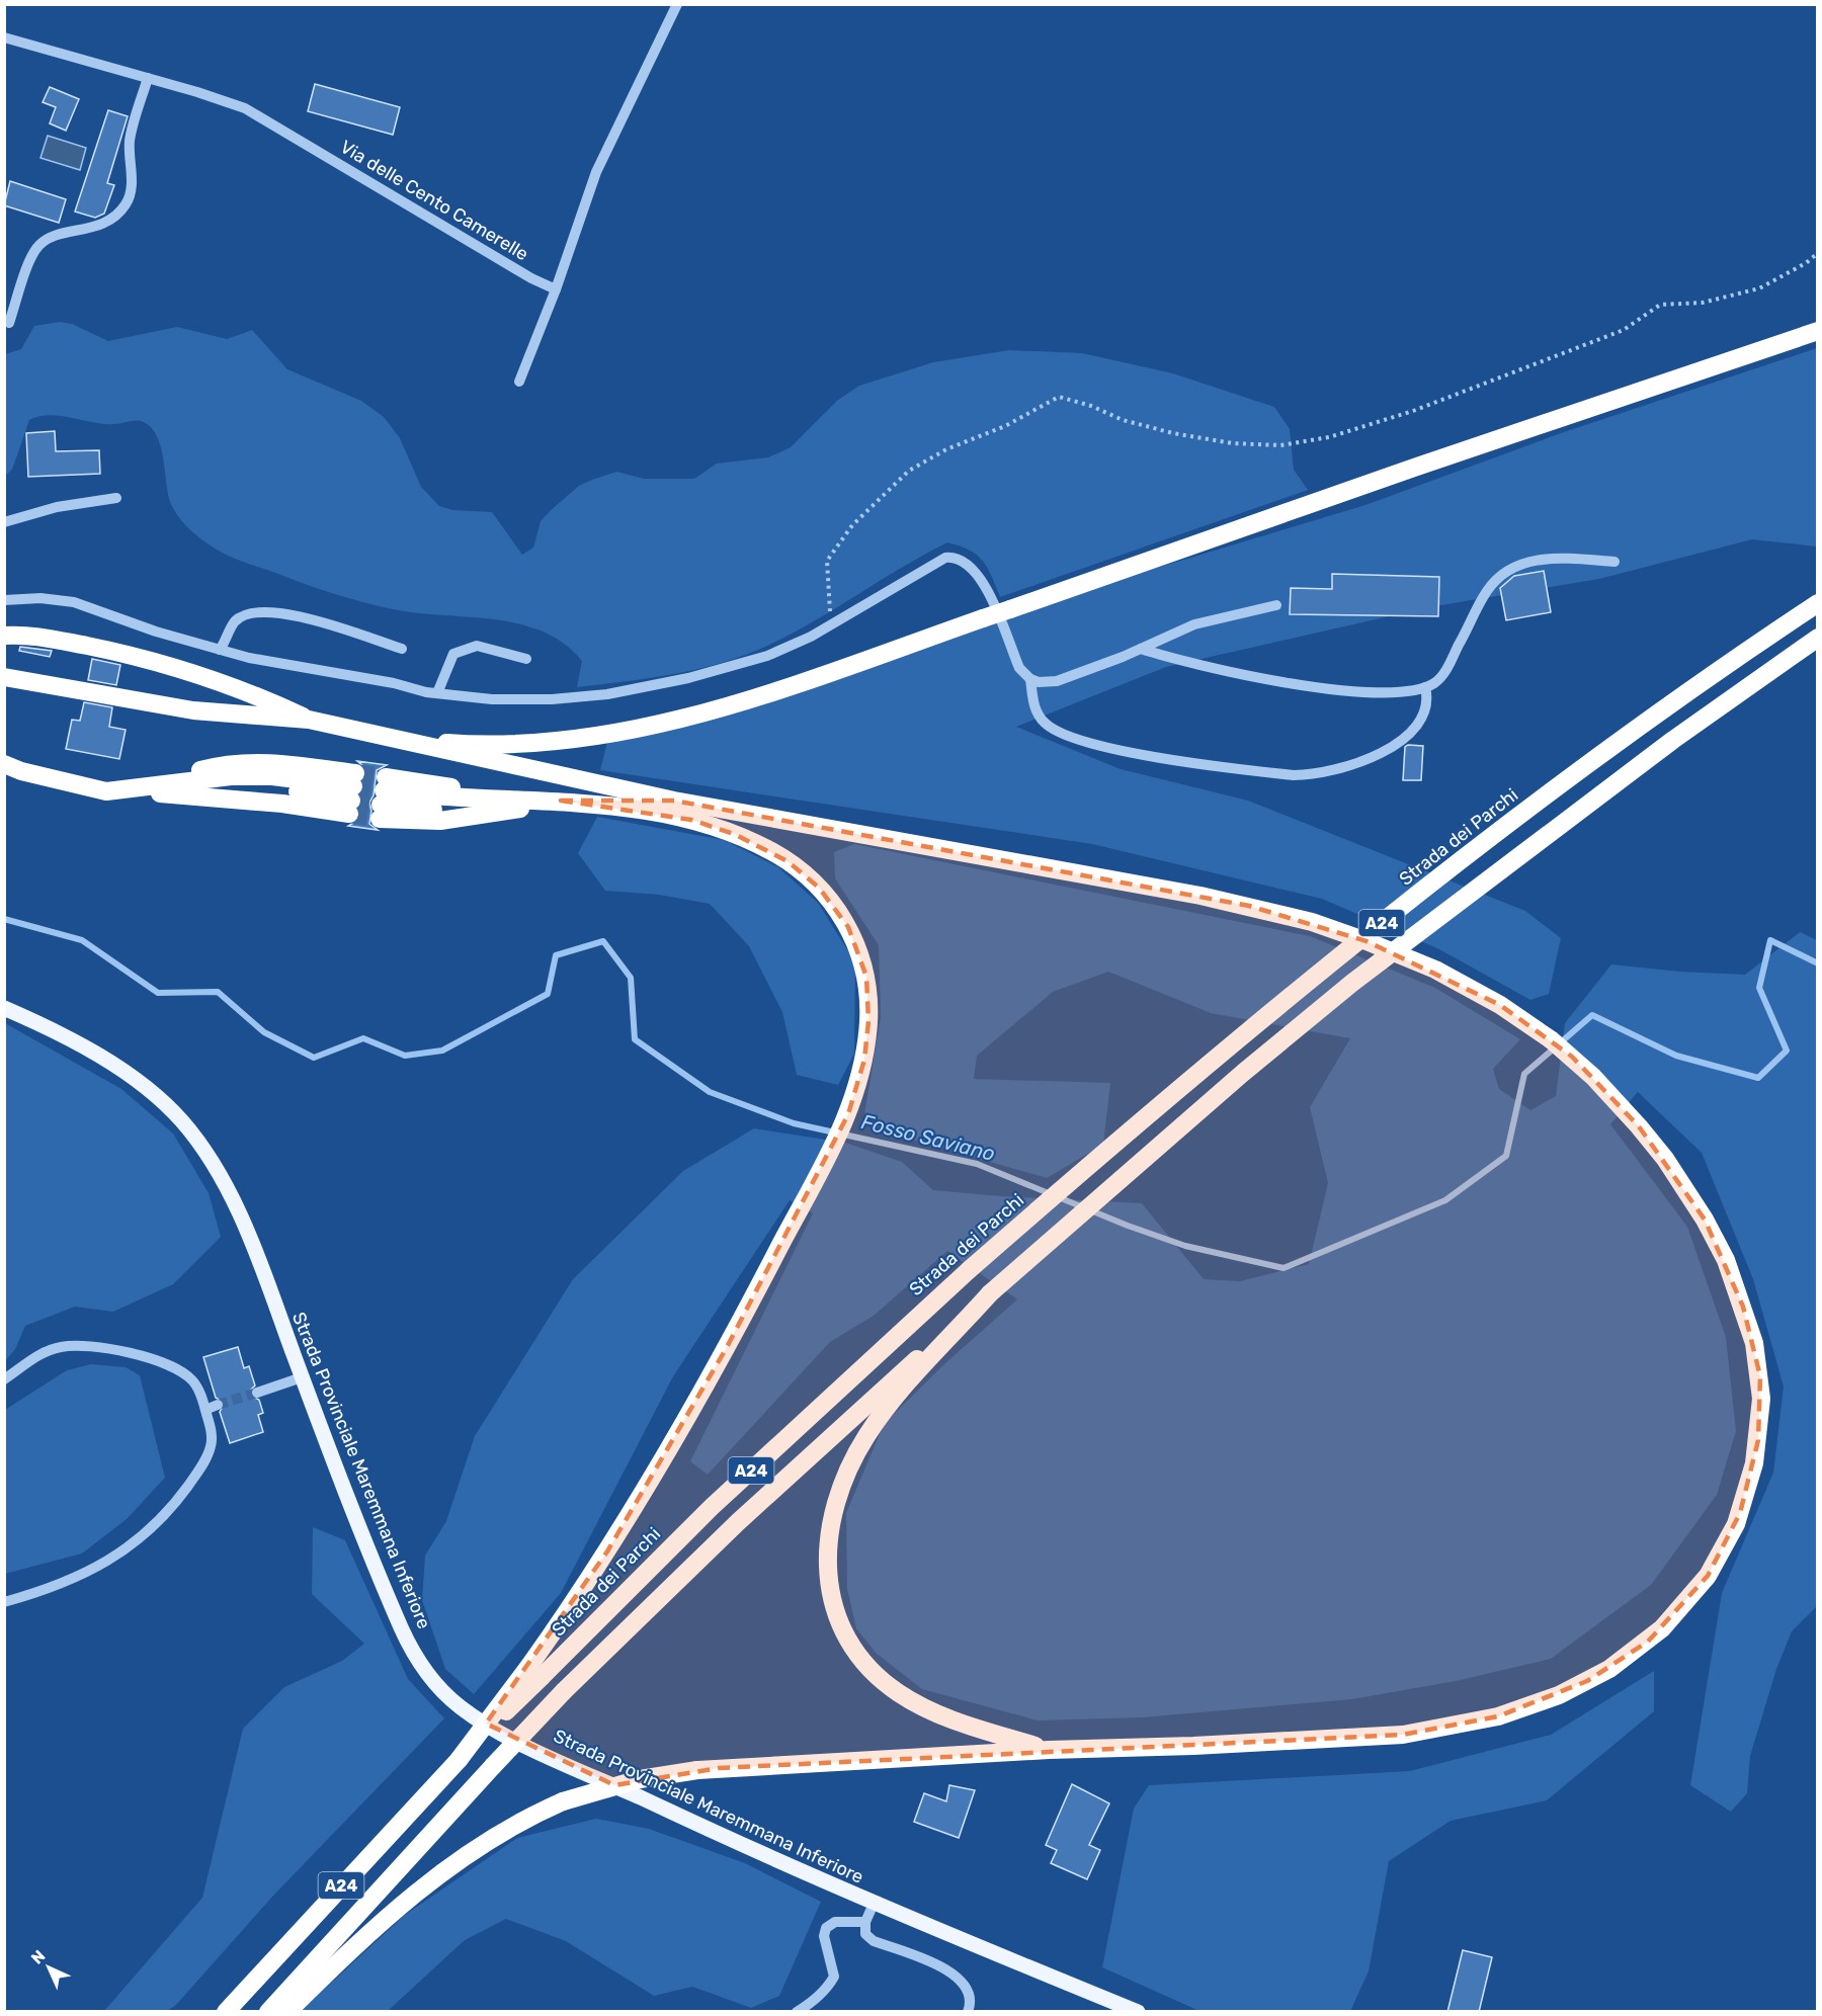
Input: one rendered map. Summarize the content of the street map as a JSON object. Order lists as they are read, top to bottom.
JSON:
{
  "streets": {
    "highway": ["Strada dei Parchi", "A24"],
    "main road": ["Strada Provinciale Maremmana Inferiore"],
    "street": ["Via delle Cento Camerelle"]
  },
  "water": ["Fosso Saviano"],
  "north": "top left"
}
